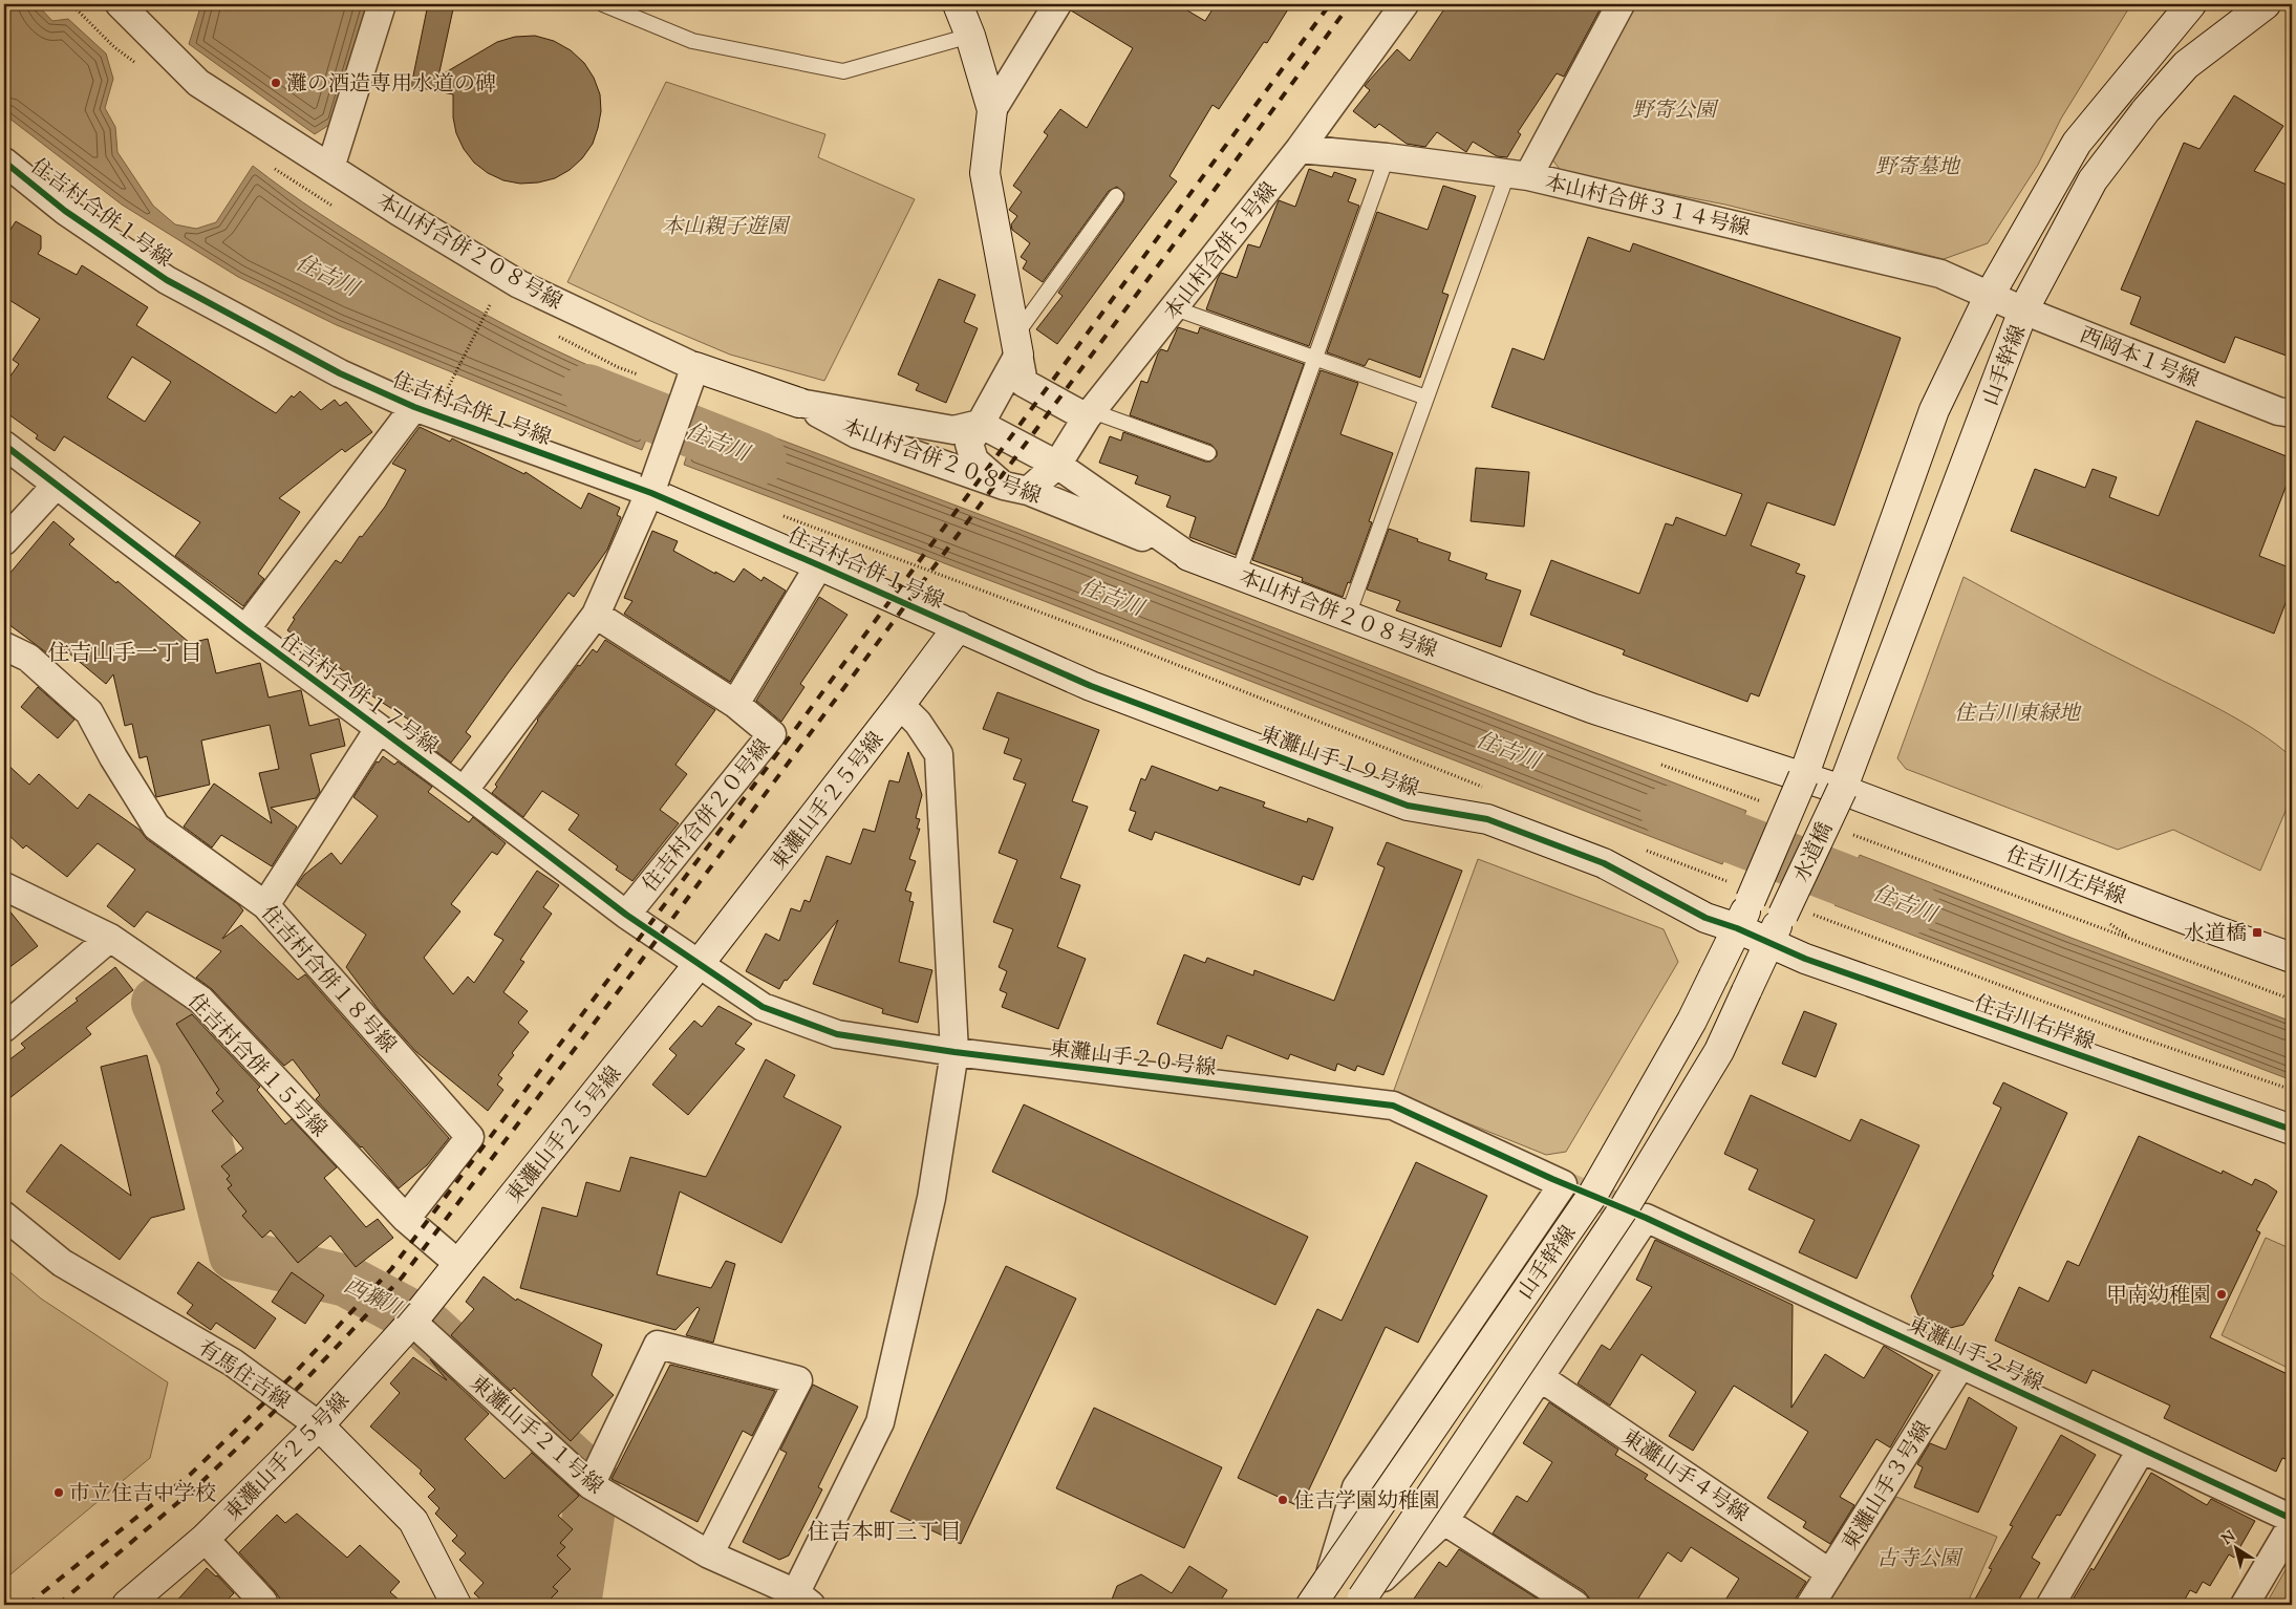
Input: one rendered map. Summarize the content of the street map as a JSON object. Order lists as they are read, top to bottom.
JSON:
{
  "streets": {
    "street": [
      "本山村合併３１４号線",
      "住吉村合併１号線",
      "本山村合併２０８号線",
      "本山村合併５号線",
      "西岡本１号線",
      "山手幹線",
      "住吉村合併１７号線",
      "東灘山手１９号線",
      "東灘山手２５号線",
      "住吉村合併２０号線",
      "水道橋",
      "住吉川左岸線",
      "住吉村合併１８号線",
      "住吉川右岸線",
      "東灘山手２０号線",
      "住吉村合併１５号線",
      "東灘山手２号線",
      "有馬住吉線",
      "東灘山手２１号線",
      "東灘山手４号線",
      "東灘山手３号線"
    ]
  },
  "crossings": [
    ["本山村合併３１４号線", "本山村合併５号線"],
    ["本山村合併３１４号線", "西岡本１号線"],
    ["本山村合併３１４号線", "山手幹線"],
    ["住吉村合併１号線", "東灘山手１９号線"],
    ["住吉村合併１号線", "東灘山手２５号線"],
    ["本山村合併２０８号線", "本山村合併５号線"],
    ["本山村合併２０８号線", "山手幹線"],
    ["本山村合併２０８号線", "水道橋"],
    ["本山村合併２０８号線", "住吉川左岸線"],
    ["西岡本１号線", "山手幹線"],
    ["山手幹線", "東灘山手１９号線"],
    ["山手幹線", "水道橋"],
    ["山手幹線", "住吉川左岸線"],
    ["山手幹線", "住吉川右岸線"],
    ["山手幹線", "東灘山手２０号線"],
    ["住吉村合併１７号線", "東灘山手２５号線"],
    ["住吉村合併１７号線", "住吉村合併２０号線"],
    ["住吉村合併１７号線", "東灘山手２０号線"],
    ["東灘山手１９号線", "東灘山手２５号線"],
    ["東灘山手１９号線", "住吉川右岸線"],
    ["東灘山手２５号線", "東灘山手２０号線"],
    ["東灘山手２５号線", "住吉村合併１５号線"],
    ["東灘山手２５号線", "有馬住吉線"],
    ["東灘山手２５号線", "東灘山手２１号線"],
    ["水道橋", "住吉川左岸線"],
    ["住吉村合併１８号線", "住吉村合併１５号線"],
    ["東灘山手２号線", "東灘山手４号線"],
    ["東灘山手２号線", "東灘山手３号線"],
    ["東灘山手４号線", "東灘山手３号線"]
  ],
  "districts": ["住吉山手一丁目", "住吉本町三丁目"],
  "water": ["住吉川", "西獺川"],
  "parks": [
    "野寄公園",
    "野寄墓地",
    "本山親子遊園",
    "住吉川東緑地",
    "古寺公園"
  ],
  "places": {
    "other": [
      "灘の酒造専用水道の碑",
      "甲南幼稚園",
      "市立住吉中学校",
      "住吉学園幼稚園"
    ],
    "transit": ["水道橋"]
  },
  "north": "top left"
}
